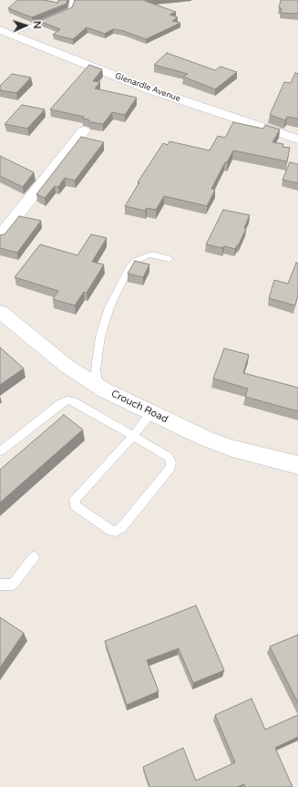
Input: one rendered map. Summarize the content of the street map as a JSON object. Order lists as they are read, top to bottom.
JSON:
{
  "streets": {
    "street": ["Glenardle Avenue", "Crouch Road"]
  },
  "north": "right"
}
